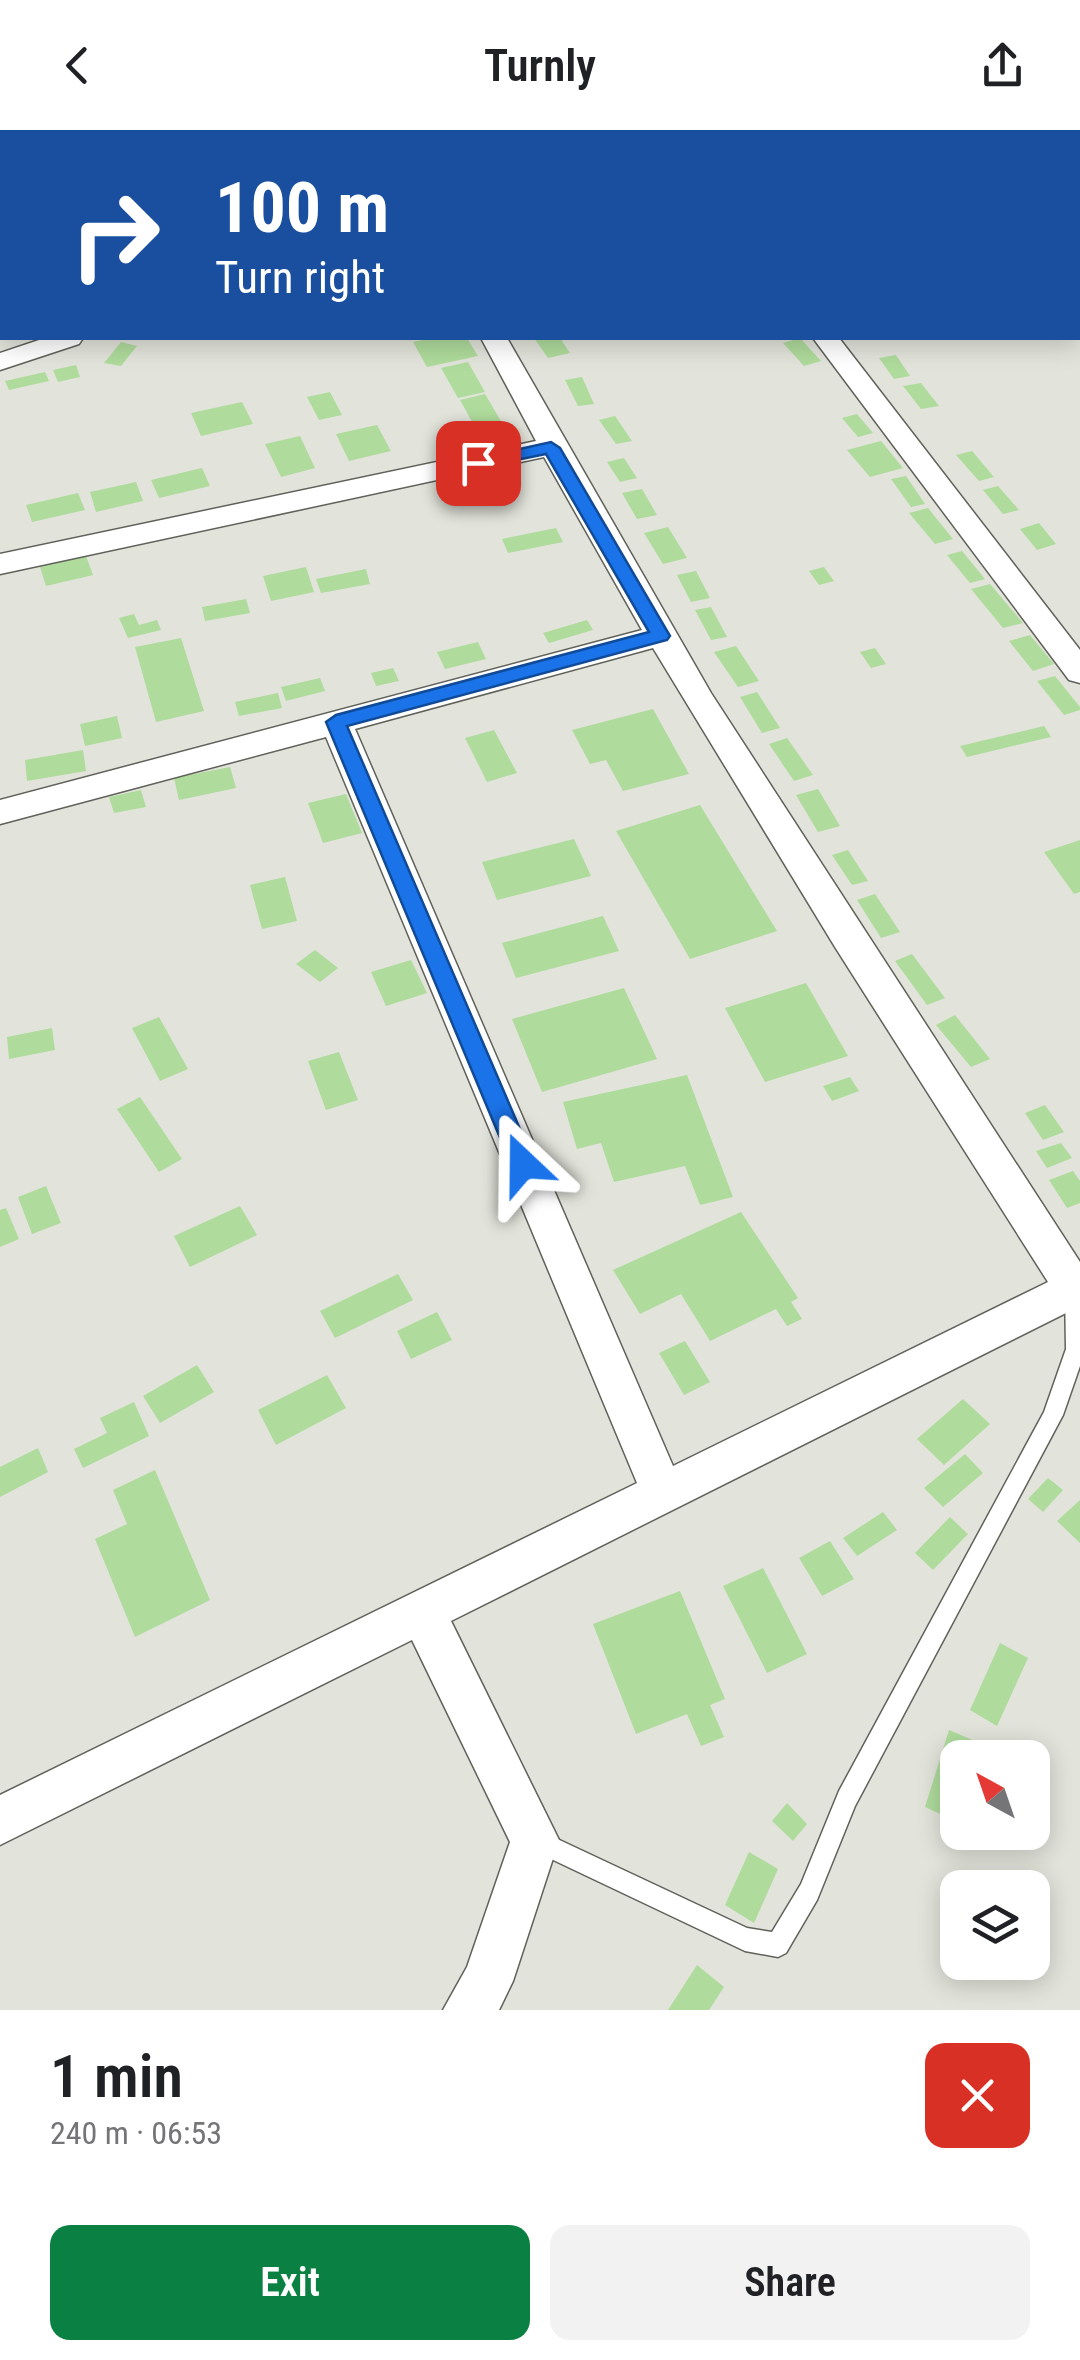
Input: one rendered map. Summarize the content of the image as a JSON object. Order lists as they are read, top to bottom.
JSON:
{
  "north": "top left",
  "page": {
    "header": "Turnly",
    "turn": ["100 m", "Turn right"],
    "heading": ["1 min", "240 m · 06:53"],
    "buttons": ["Exit", "Share"]
  }
}
